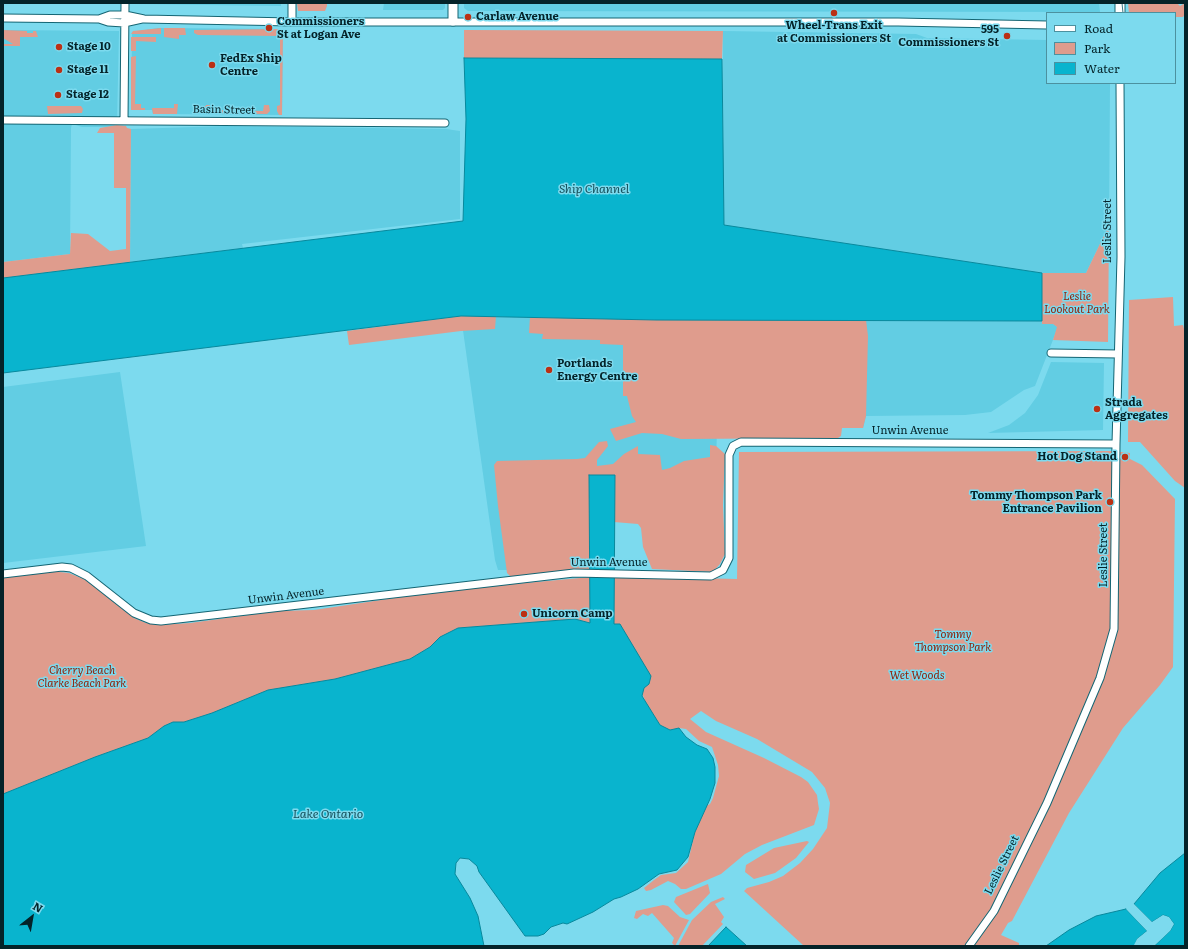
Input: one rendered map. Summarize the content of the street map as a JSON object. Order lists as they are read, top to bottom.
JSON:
{
  "streets": {
    "street": ["Basin Street", "Leslie Street", "Unwin Avenue"]
  },
  "crossings": [
    ["Leslie Street", "Unwin Avenue"]
  ],
  "water": ["Ship Channel", "Lake Ontario"],
  "parks": [
    "Leslie Lookout Park",
    "Tommy Thompson Park",
    "Cherry Beach Clarke Beach Park",
    "Wet Woods"
  ],
  "places": [
    "Wheel-Trans Exit at Commissioners St",
    "Carlaw Avenue",
    "Commissioners St at Logan Ave",
    "595 Commissioners St",
    "Stage 10",
    "FedEx Ship Centre",
    "Stage 11",
    "Stage 12",
    "Portlands Energy Centre",
    "Strada Aggregates",
    "Hot Dog Stand",
    "Tommy Thompson Park Entrance Pavilion",
    "Unicorn Camp"
  ],
  "legend": ["Road", "Park", "Water"],
  "north": "top right"
}
